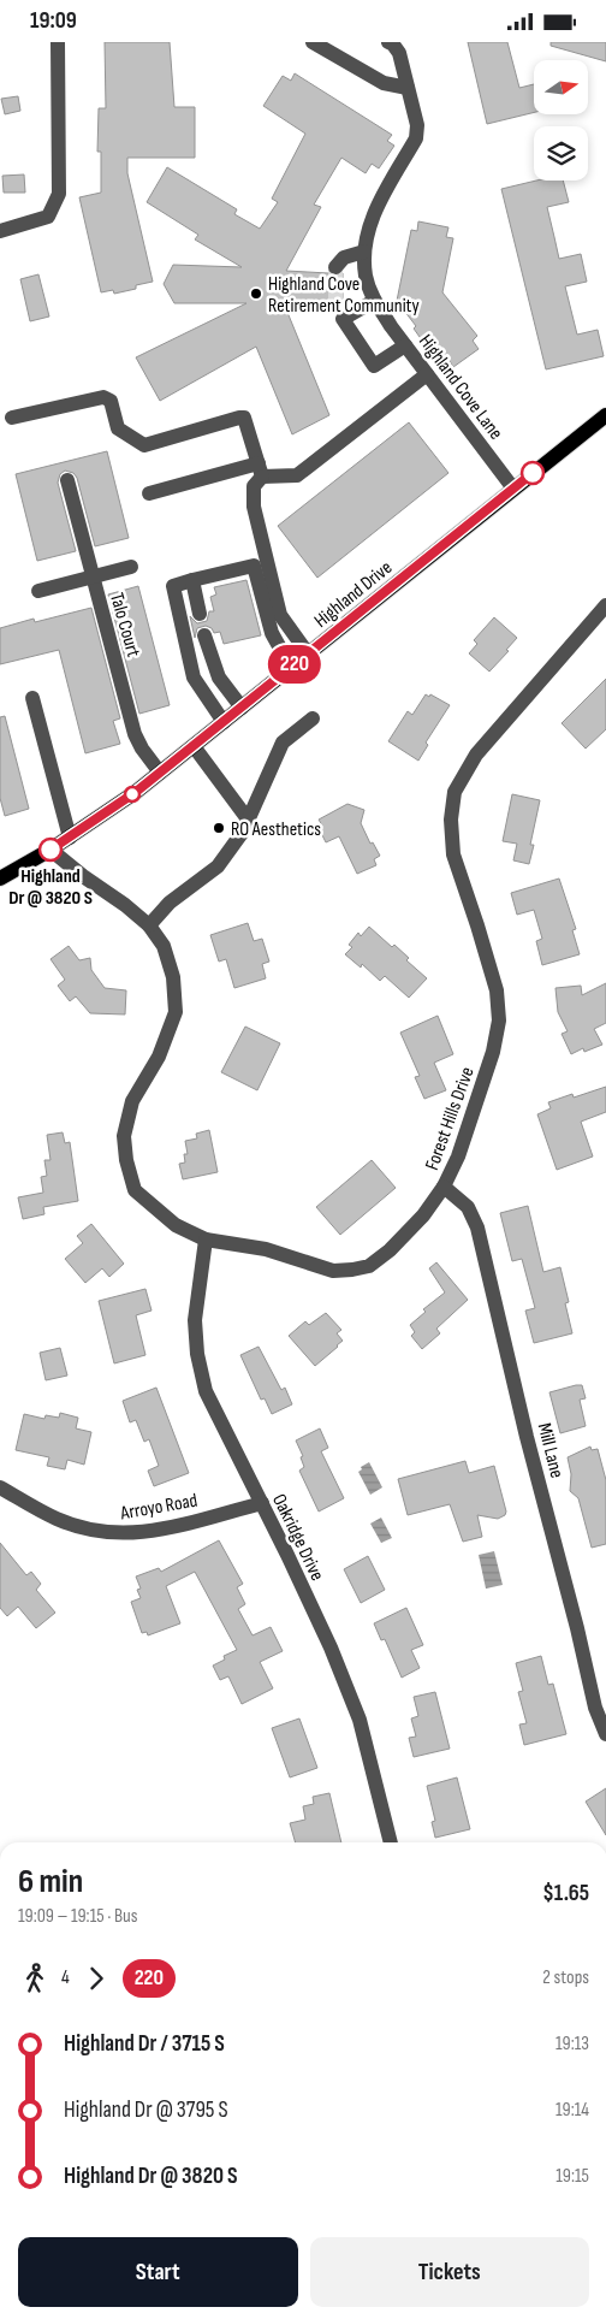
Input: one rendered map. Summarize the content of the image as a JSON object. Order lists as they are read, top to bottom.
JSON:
{
  "streets": {
    "main road": ["Highland Drive"],
    "street": [
      "Highland Cove Lane",
      "Talo Court",
      "Forest Hills Drive",
      "Mill Lane",
      "Arroyo Road",
      "Oakridge Drive"
    ]
  },
  "crossings": [
    ["Highland Cove Lane", "Highland Drive"],
    ["Highland Drive", "Talo Court"],
    ["Highland Drive", "Forest Hills Drive"],
    ["Forest Hills Drive", "Mill Lane"],
    ["Forest Hills Drive", "Oakridge Drive"],
    ["Arroyo Road", "Oakridge Drive"]
  ],
  "places": ["Highland Cove Retirement Community", "RO Aesthetics", "Highland Dr @ 3820 S"],
  "lines": ["bus line 220"],
  "north": "right",
  "page": {
    "status": "19:09",
    "on_map": "220",
    "heading": ["6 min", "19:09 – 19:15 · Bus", "$1.65"],
    "legs": ["4", "220", "2 stops"],
    "list": [
      {
        "name": "Highland Dr / 3715 S",
        "value": "19:13"
      },
      {
        "name": "Highland Dr @ 3795 S",
        "value": "19:14"
      },
      {
        "name": "Highland Dr @ 3820 S",
        "value": "19:15"
      }
    ],
    "buttons": ["Start", "Tickets"]
  }
}
